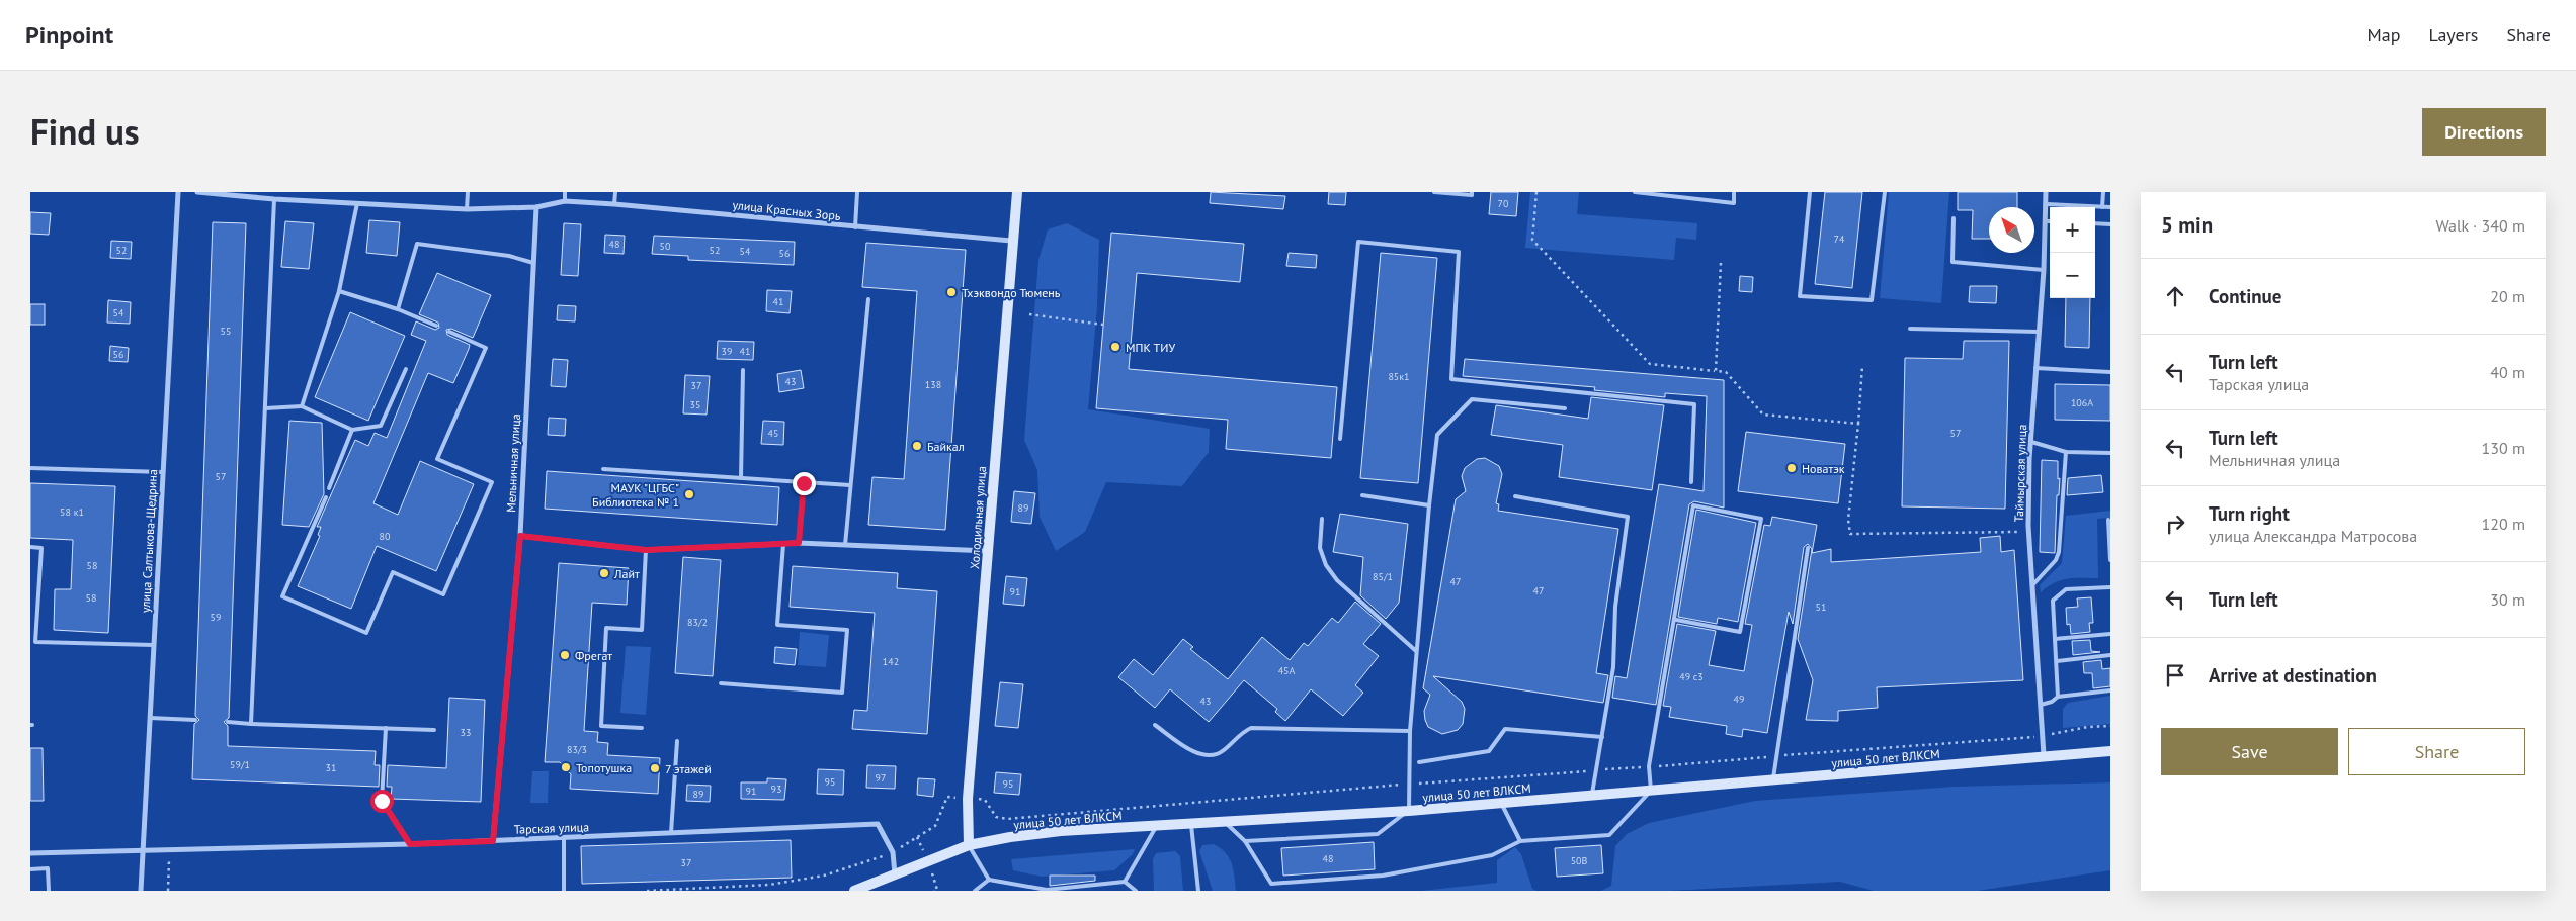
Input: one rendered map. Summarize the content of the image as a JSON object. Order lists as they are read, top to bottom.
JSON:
{
  "streets": {
    "street": [
      "улица Красных Зорь",
      "Мельничная улица",
      "Таймырская улица",
      "Холодильная улица",
      "улица Салтыкова-Щедрина",
      "улица 50 лет ВЛКСМ",
      "Тарская улица"
    ]
  },
  "crossings": [
    ["улица Красных Зорь", "Мельничная улица"],
    ["улица Красных Зорь", "Холодильная улица"],
    ["Мельничная улица", "Тарская улица"],
    ["Таймырская улица", "улица 50 лет ВЛКСМ"],
    ["Холодильная улица", "улица 50 лет ВЛКСМ"],
    ["улица Салтыкова-Щедрина", "Тарская улица"],
    ["улица 50 лет ВЛКСМ", "Тарская улица"]
  ],
  "places": [
    "Тхэквондо Тюмень",
    "МПК ТИУ",
    "Байкал",
    "Новатэк",
    "МАУК \"ЦГБС\" Библиотека № 1",
    "Лайт",
    "Фрегат",
    "Топотушка",
    "7 этажей"
  ],
  "house_numbers": [
    "70",
    "74",
    "48",
    "50",
    "52",
    "52",
    "54",
    "56",
    "41",
    "54",
    "55",
    "39",
    "41",
    "56",
    "85к1",
    "43",
    "138",
    "37",
    "106А",
    "35",
    "45",
    "57",
    "57",
    "89",
    "58 к1",
    "80",
    "58",
    "85/1",
    "47",
    "47",
    "91",
    "58",
    "51",
    "59",
    "83/2",
    "142",
    "45А",
    "49 с3",
    "49",
    "43",
    "33",
    "83/3",
    "59/1",
    "31",
    "97",
    "95",
    "95",
    "93",
    "91",
    "89",
    "48",
    "50В",
    "37"
  ],
  "north": "top left",
  "page": {
    "header": "Pinpoint",
    "nav": ["Map", "Layers", "Share"],
    "title": "Find us",
    "buttons": [
      "Directions",
      ["Save", "Share"]
    ],
    "heading": ["5 min", "Walk · 340 m"],
    "map_buttons": ["+", "−"],
    "list": [
      ["Continue", "20 m"],
      ["Turn left", "Тарская улица", "40 m"],
      ["Turn left", "Мельничная улица", "130 m"],
      ["Turn right", "улица Александра Матросова", "120 m"],
      ["Turn left", "30 m"],
      "Arrive at destination"
    ]
  }
}
